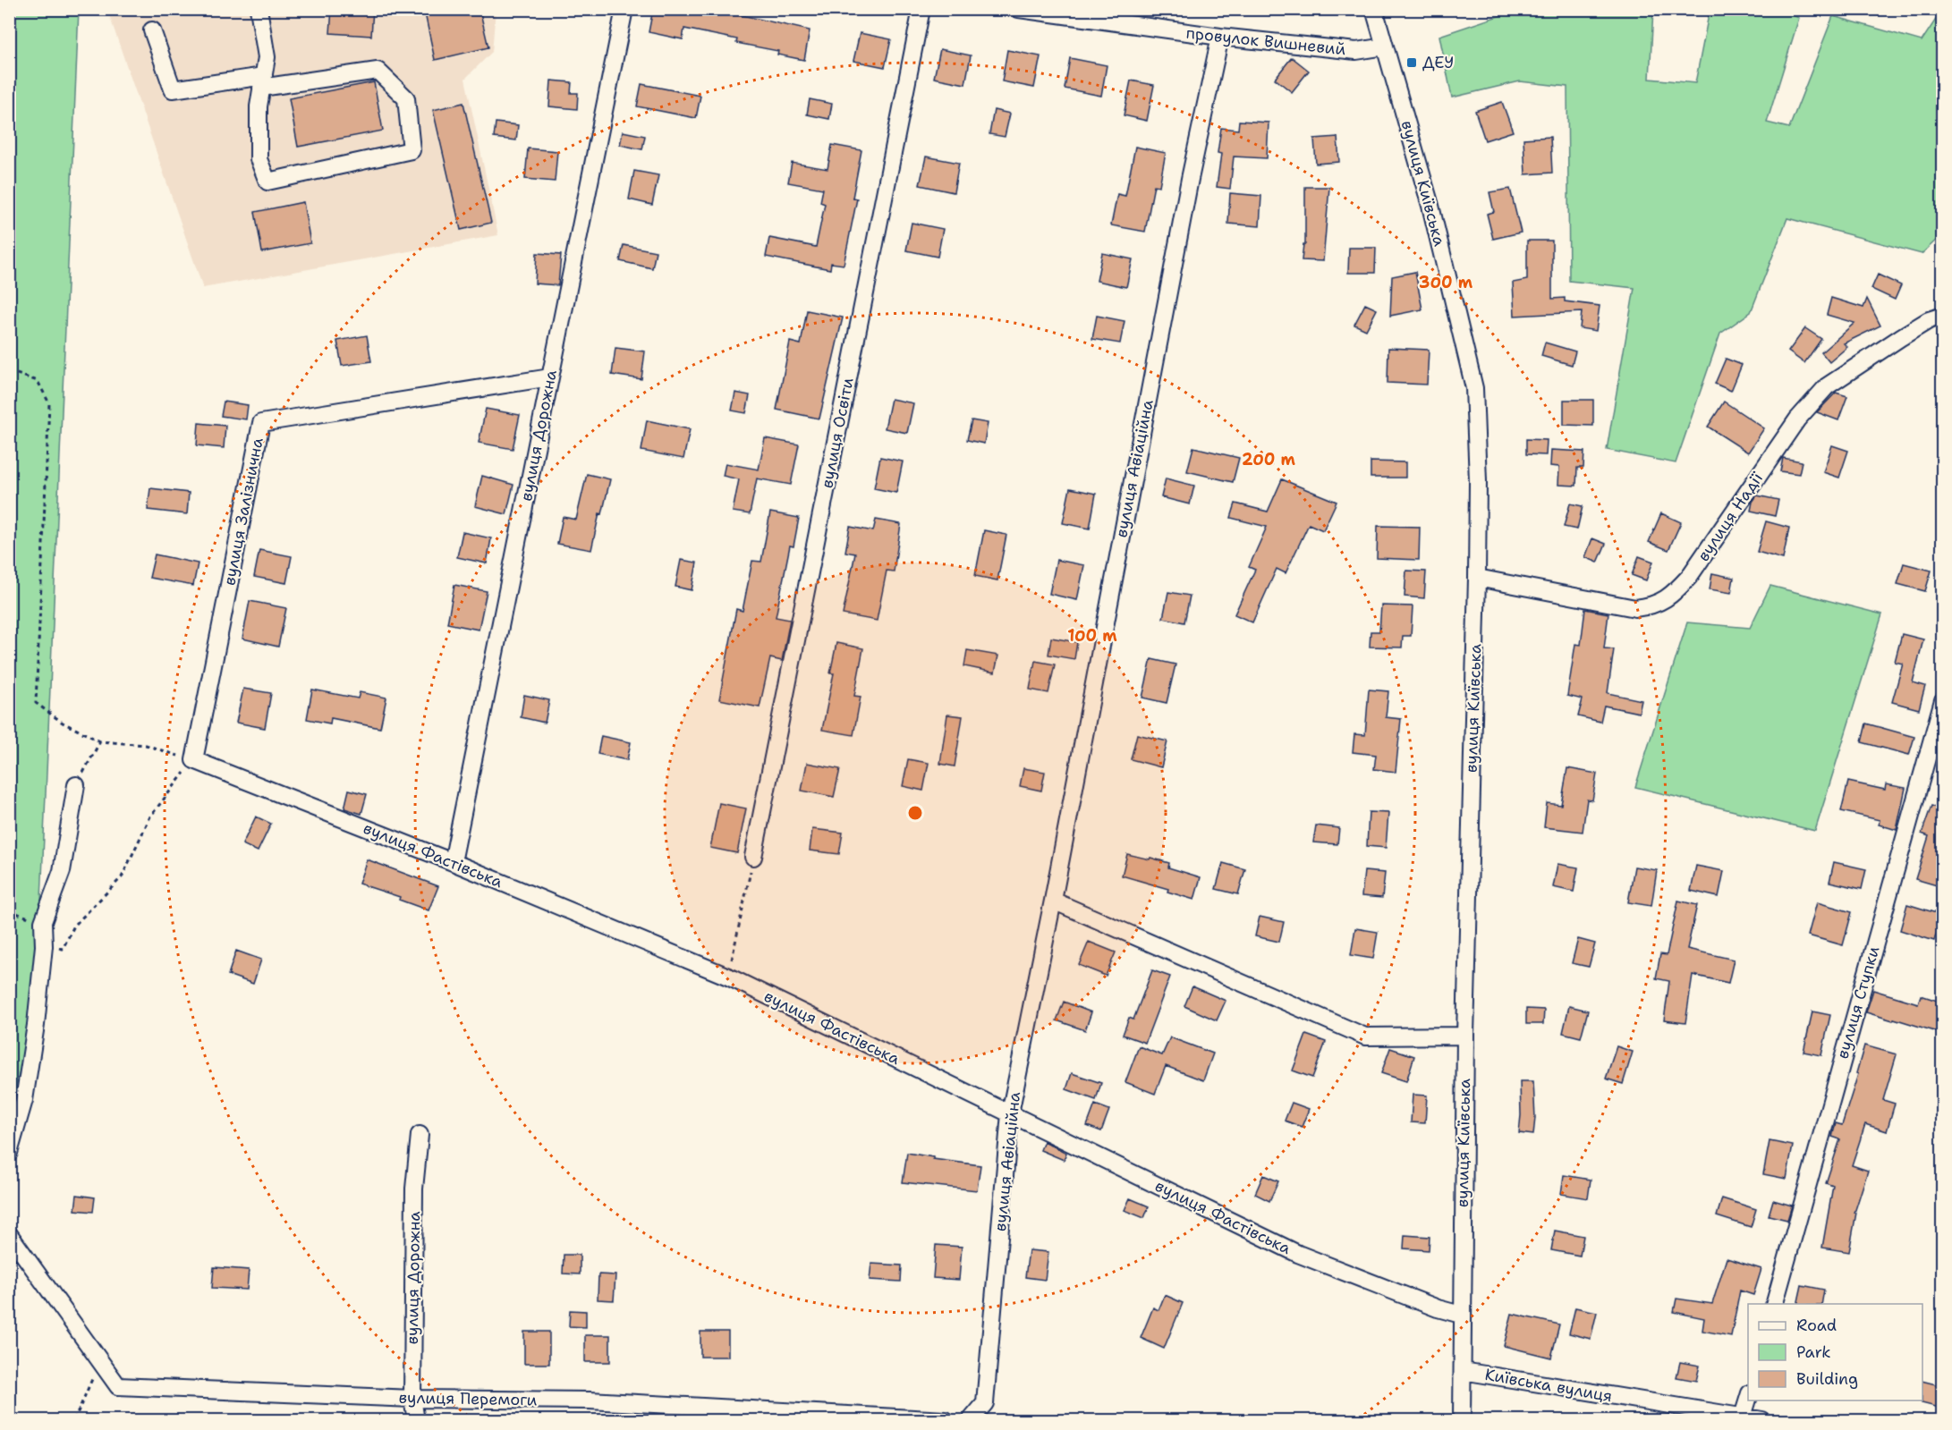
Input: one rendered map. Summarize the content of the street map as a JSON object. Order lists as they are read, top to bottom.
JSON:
{
  "streets": {
    "street": [
      "провулок Вишневий",
      "вулиця Київська",
      "вулиця Освіти",
      "вулиця Дорожна",
      "вулиця Авіаційна",
      "вулиця Залізнична",
      "вулиця Надії",
      "вулиця Фастівська",
      "вулиця Ступки",
      "Київська вулиця",
      "вулиця Перемоги"
    ]
  },
  "crossings": [
    ["провулок Вишневий", "вулиця Київська"],
    ["провулок Вишневий", "вулиця Авіаційна"],
    ["вулиця Київська", "вулиця Надії"],
    ["вулиця Київська", "вулиця Фастівська"],
    ["вулиця Київська", "Київська вулиця"],
    ["вулиця Дорожна", "вулиця Залізнична"],
    ["вулиця Дорожна", "вулиця Фастівська"],
    ["вулиця Дорожна", "вулиця Перемоги"],
    ["вулиця Авіаційна", "вулиця Фастівська"],
    ["вулиця Залізнична", "вулиця Фастівська"]
  ],
  "places": {
    "transit": ["ДЕУ"]
  },
  "legend": ["Road", "Park", "Building"],
  "rings": ["300 m", "200 m", "100 m"]
}
